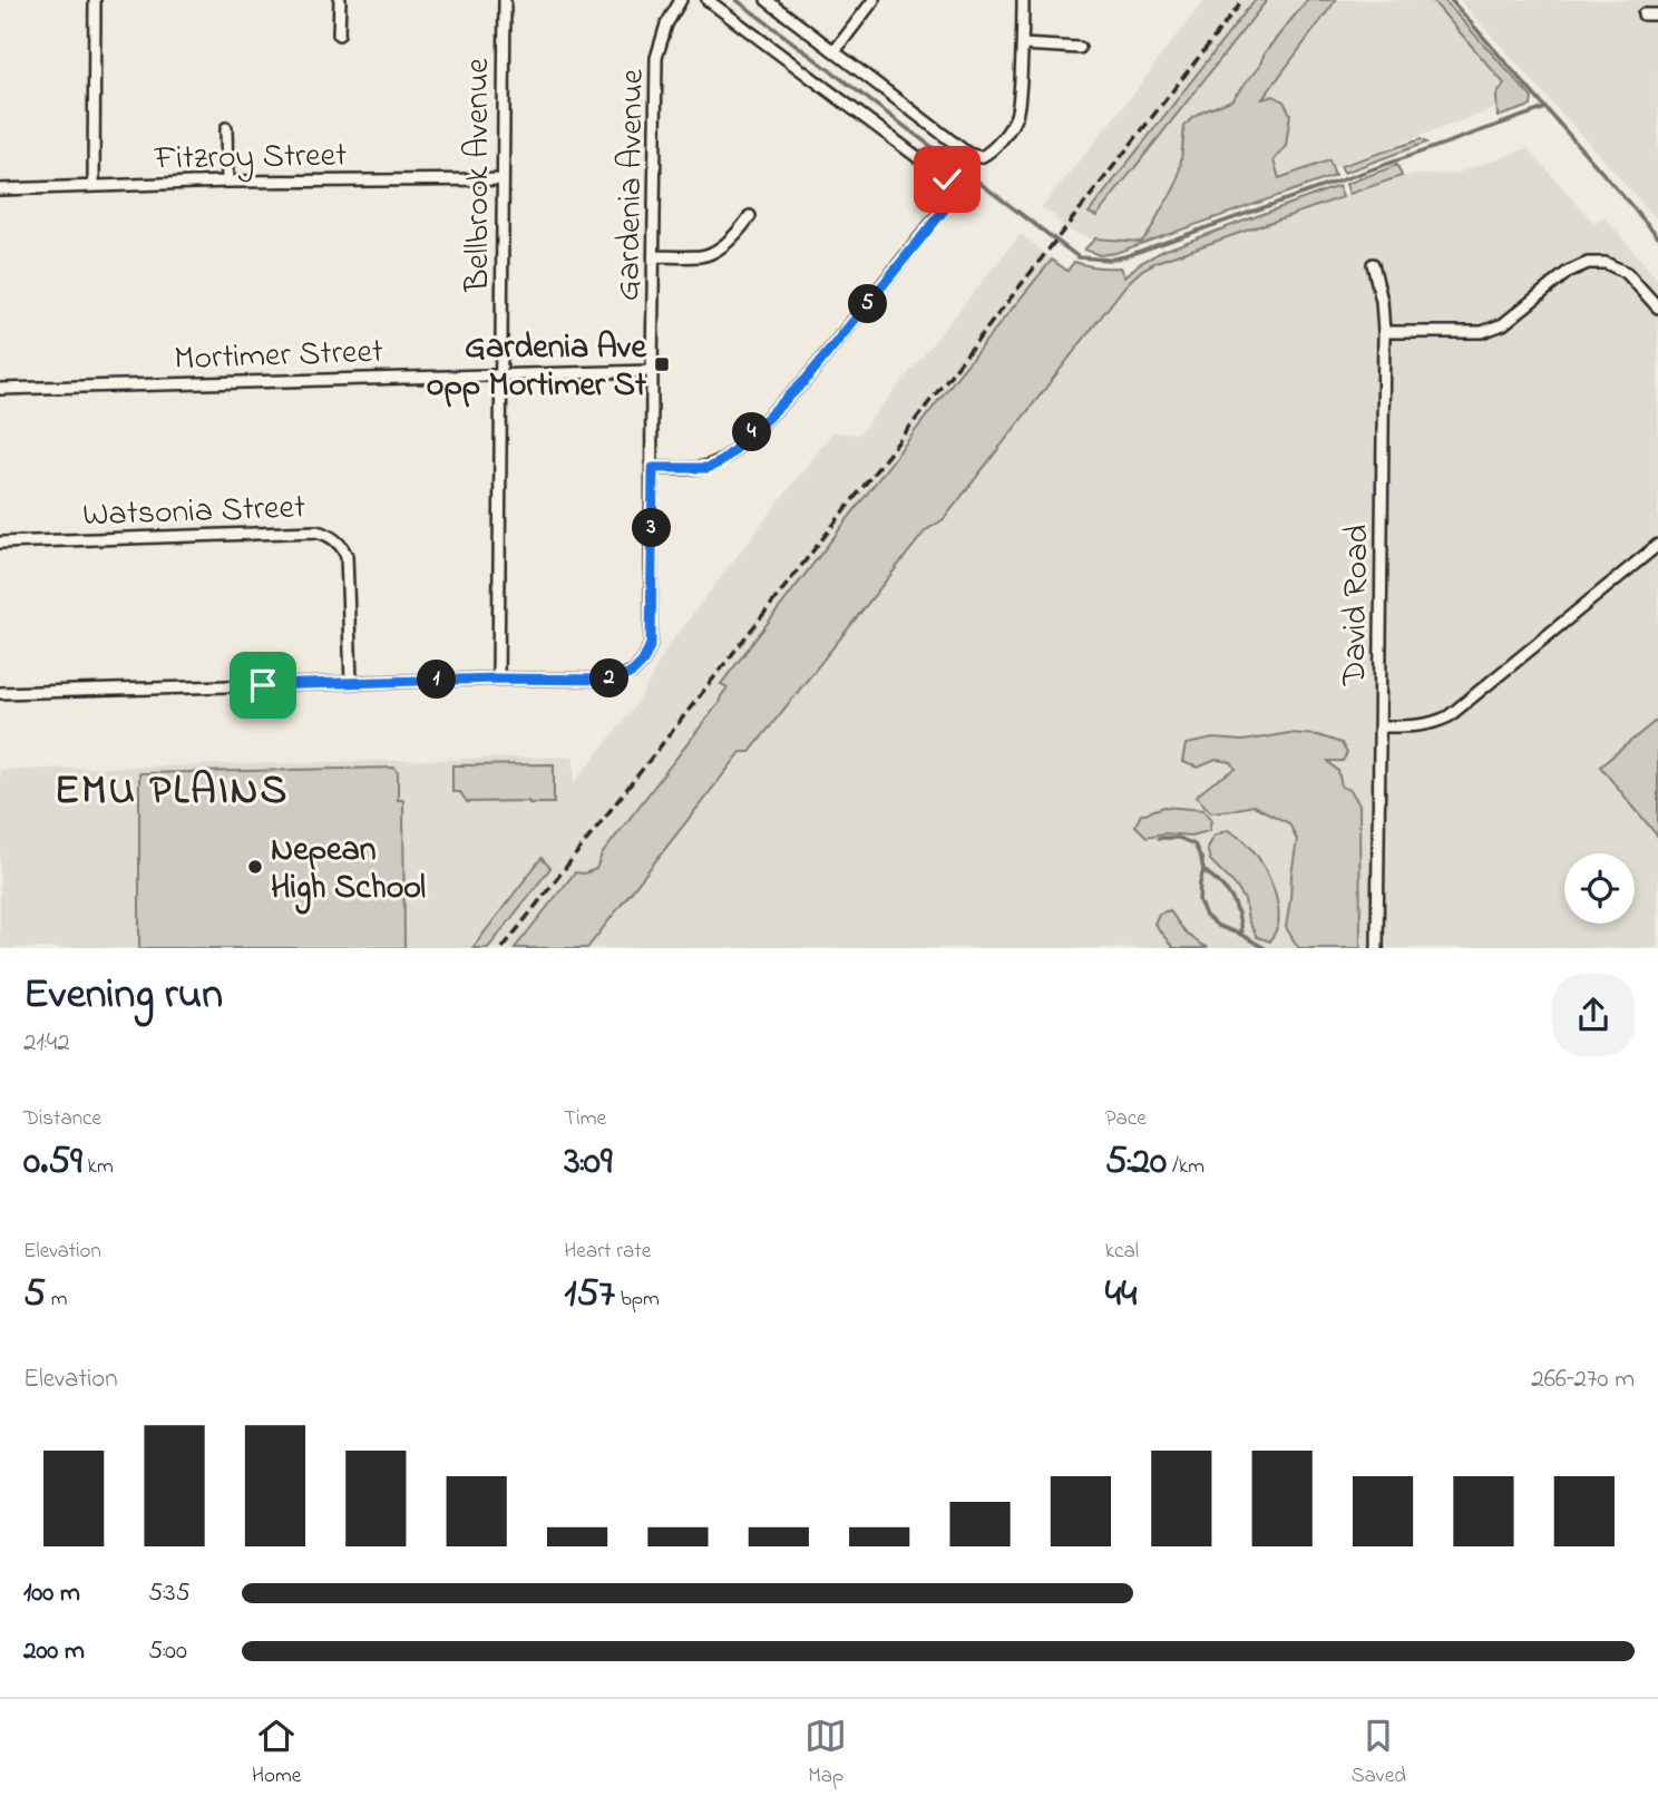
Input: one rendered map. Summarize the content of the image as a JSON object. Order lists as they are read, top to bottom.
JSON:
{
  "streets": {
    "street": [
      "Fitzroy Street",
      "Bellbrook Avenue",
      "Gardenia Avenue",
      "Mortimer Street",
      "Watsonia Street",
      "David Road"
    ]
  },
  "crossings": [
    ["Fitzroy Street", "Bellbrook Avenue"],
    ["Bellbrook Avenue", "Gardenia Avenue"],
    ["Bellbrook Avenue", "Mortimer Street"],
    ["Gardenia Avenue", "Mortimer Street"],
    ["Gardenia Avenue", "Watsonia Street"]
  ],
  "districts": ["EMU PLAINS"],
  "places": {
    "transit": ["Gardenia Ave opp Mortimer St"],
    "other": ["Nepean High School"]
  },
  "page": {
    "pins": [
      "5",
      "4",
      "3",
      "2",
      "1"
    ],
    "heading": ["Evening run", "21:42"],
    "stats": [
      ["Distance", "0.59 km"],
      ["Time", "3:09"],
      ["Pace", "5:20 /km"],
      ["Elevation", "5 m"],
      ["Heart rate", "157 bpm"],
      ["kcal", "44"]
    ],
    "chart": ["Elevation", "266–270 m"],
    "list": [
      {
        "name": "100 m",
        "note": "5:35"
      },
      {
        "name": "200 m",
        "note": "5:00"
      }
    ],
    "tabs": ["Home", "Map", "Saved"]
  }
}
